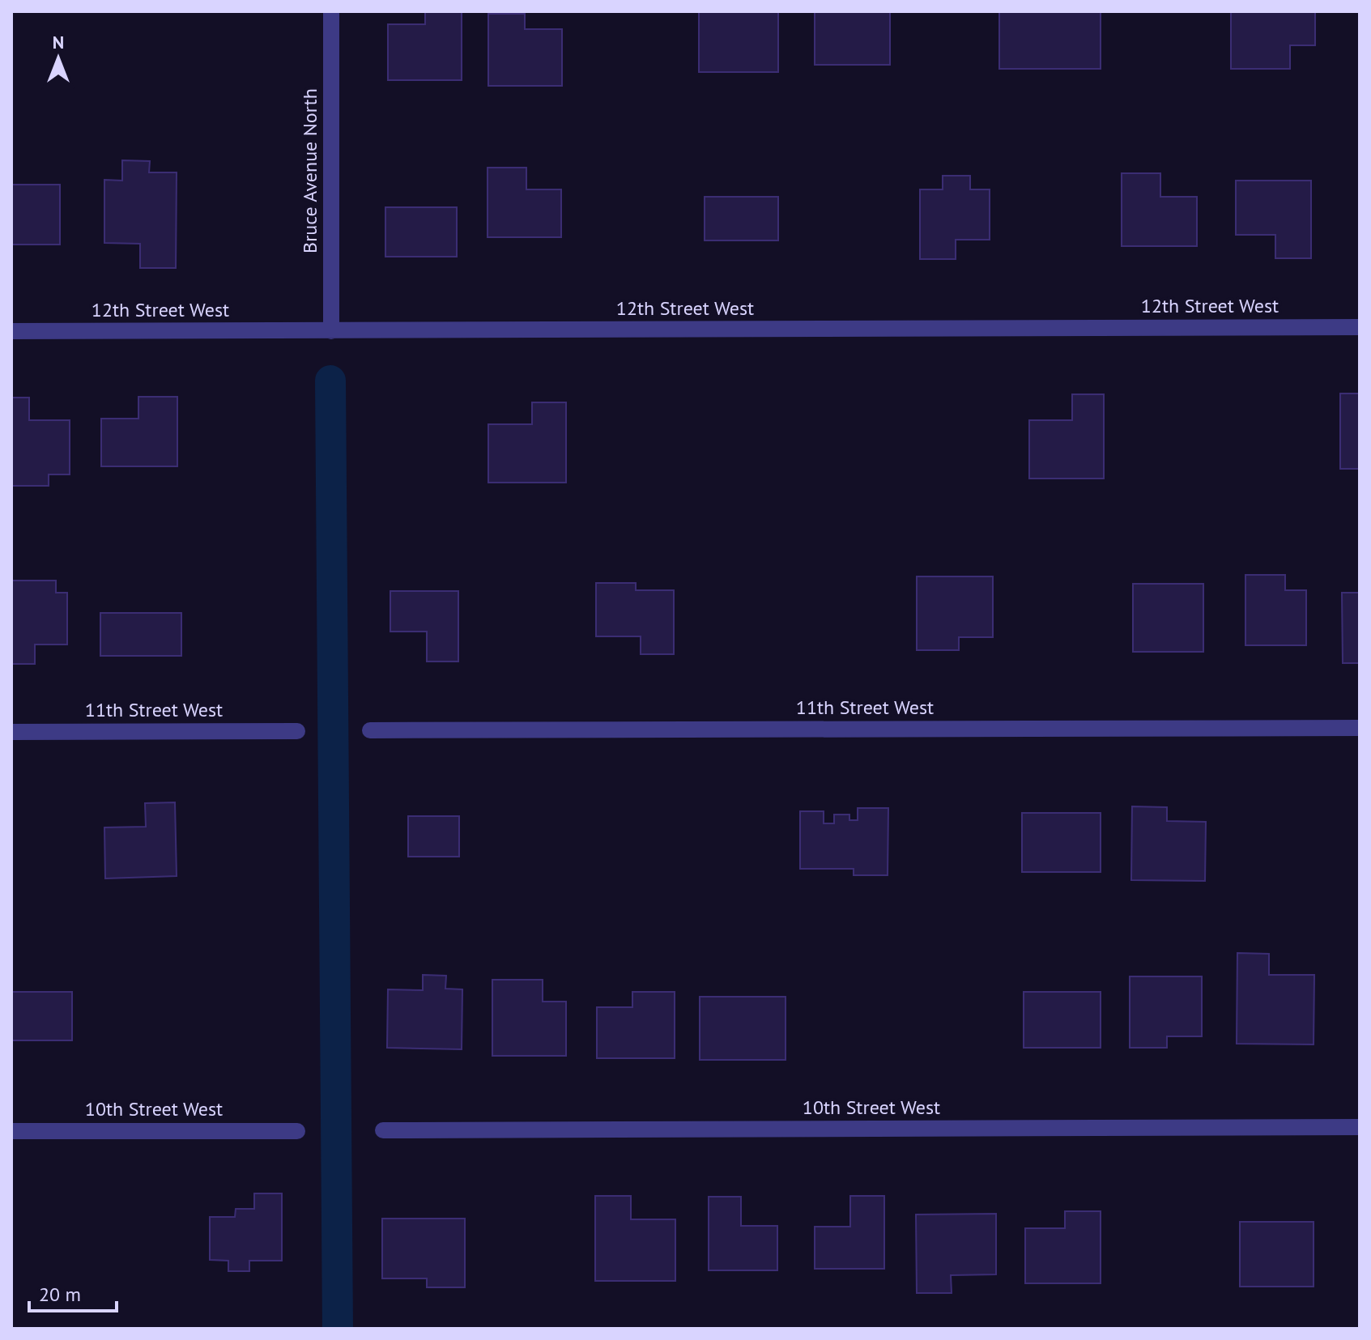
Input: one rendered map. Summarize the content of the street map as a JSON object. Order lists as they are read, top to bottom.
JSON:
{
  "streets": {
    "street": [
      "Bruce Avenue North",
      "12th Street West",
      "11th Street West",
      "10th Street West"
    ]
  },
  "crossings": [
    ["Bruce Avenue North", "12th Street West"]
  ],
  "scale_bar": "20 m",
  "north": "top"
}
